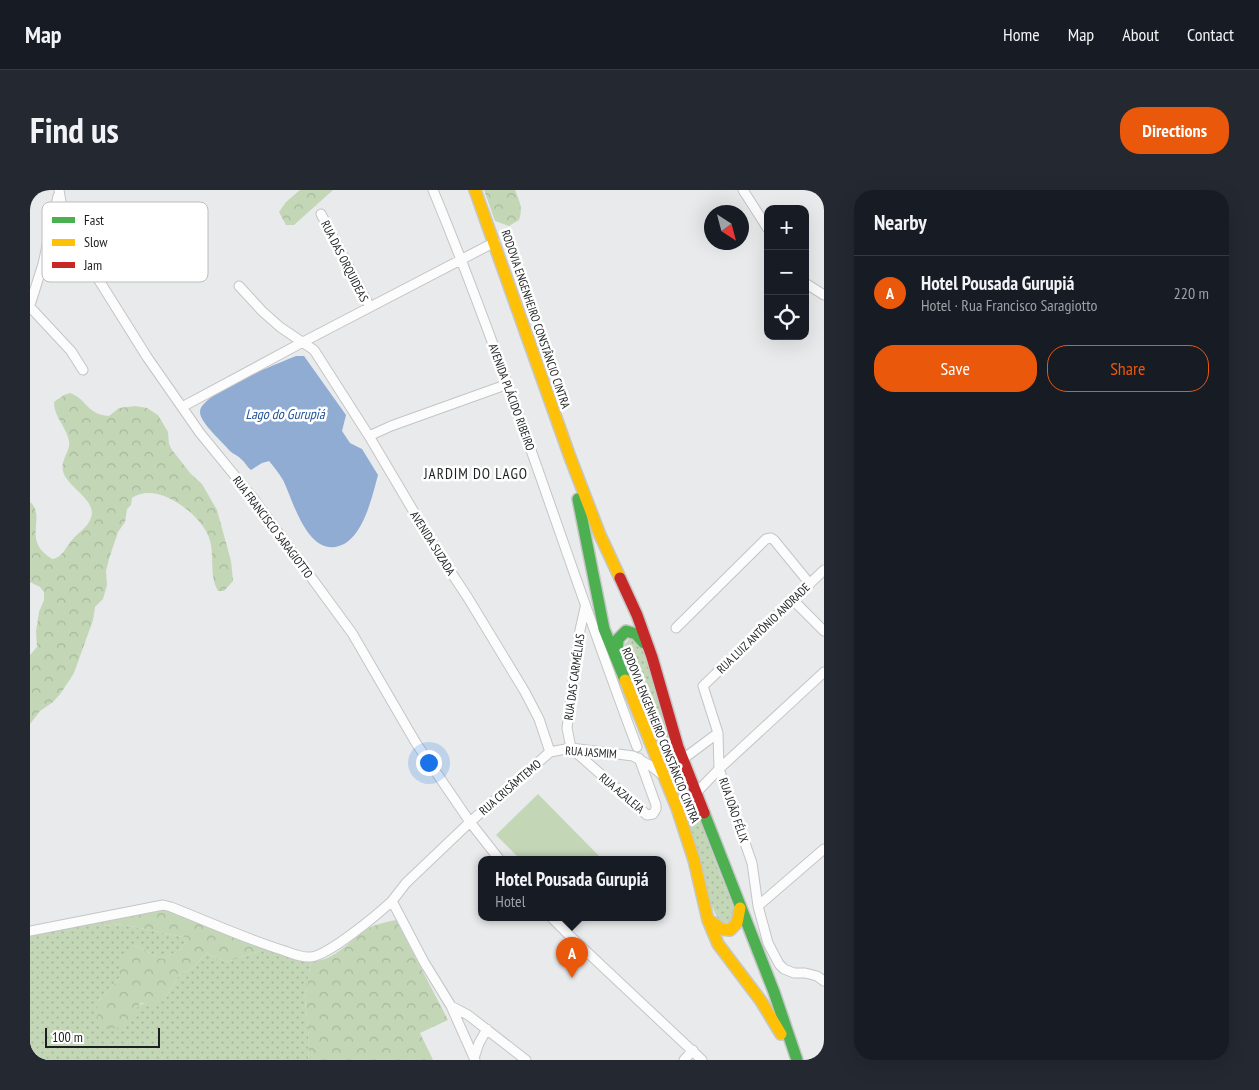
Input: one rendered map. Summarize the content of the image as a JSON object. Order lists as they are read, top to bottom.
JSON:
{
  "streets": {
    "main road": ["RODOVIA ENGENHEIRO CONSTÂNCIO CINTRA"],
    "street": [
      "RUA DAS ORQUIDEAS",
      "AVENIDA PLÁCIDO RIBEIRO",
      "RUA FRANCISCO SARAGIOTTO",
      "AVENIDA SUZADA",
      "RUA LUIZ ANTÔNIO ANDRADE",
      "RUA DAS CARMÉLIAS",
      "RUA JASMIM",
      "RUA CRISÂMTEMO",
      "RUA AZALEIA",
      "RUA JOÃO FÉLIX"
    ]
  },
  "crossings": [
    ["AVENIDA PLÁCIDO RIBEIRO", "RUA DAS CARMÉLIAS"],
    ["AVENIDA PLÁCIDO RIBEIRO", "RUA JASMIM"],
    ["AVENIDA PLÁCIDO RIBEIRO", "RUA AZALEIA"],
    ["RUA FRANCISCO SARAGIOTTO", "RUA CRISÂMTEMO"],
    ["AVENIDA SUZADA", "RUA JASMIM"],
    ["AVENIDA SUZADA", "RUA CRISÂMTEMO"],
    ["RUA LUIZ ANTÔNIO ANDRADE", "RUA JOÃO FÉLIX"],
    ["RUA DAS CARMÉLIAS", "RUA JASMIM"],
    ["RUA DAS CARMÉLIAS", "RUA AZALEIA"],
    ["RUA JASMIM", "RUA CRISÂMTEMO"],
    ["RUA JASMIM", "RUA AZALEIA"]
  ],
  "districts": ["JARDIM DO LAGO"],
  "water": ["Lago do Gurupiá"],
  "legend": ["Fast", "Slow", "Jam"],
  "scale_bar": "100 m",
  "north": "bottom right",
  "page": {
    "header": "Map",
    "nav": [
      "Home",
      "Map",
      "About",
      "Contact"
    ],
    "title": "Find us",
    "buttons": [
      "Directions",
      ["Save", "Share"]
    ],
    "heading": "Nearby",
    "map_buttons": ["+", "−"],
    "list": [
      {
        "mark": "A",
        "name": "Hotel Pousada Gurupiá",
        "note": "Hotel · Rua Francisco Saragiotto",
        "value": "220 m"
      }
    ],
    "popup": ["Hotel Pousada Gurupiá", "Hotel"],
    "pins": "A",
    "scale": "100 m"
  }
}
